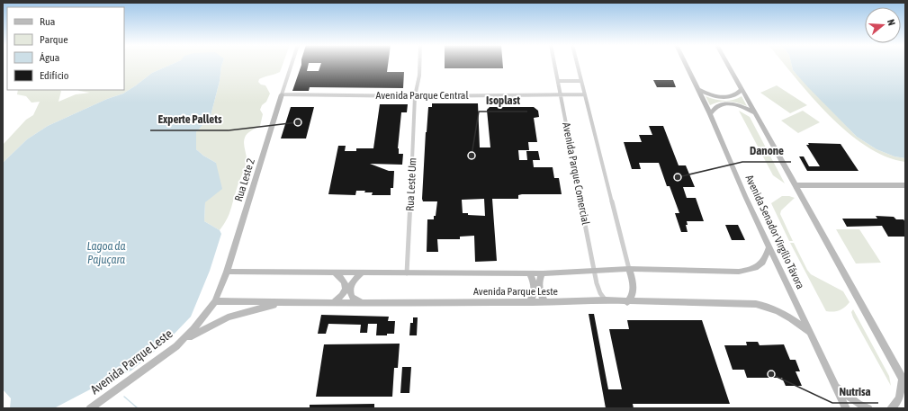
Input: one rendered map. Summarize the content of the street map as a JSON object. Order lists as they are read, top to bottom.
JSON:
{
  "streets": {
    "street": [
      "Avenida Parque Central",
      "Avenida Parque Comercial",
      "Rua Leste 2",
      "Rua Leste Um",
      "Avenida Senador Virgílio Távora",
      "Avenida Parque Leste"
    ]
  },
  "crossings": [
    ["Avenida Parque Central", "Avenida Parque Comercial"],
    ["Avenida Parque Central", "Rua Leste 2"],
    ["Avenida Parque Central", "Rua Leste Um"],
    ["Avenida Parque Comercial", "Avenida Parque Leste"],
    ["Rua Leste 2", "Avenida Parque Leste"],
    ["Rua Leste Um", "Avenida Parque Leste"],
    ["Avenida Senador Virgílio Távora", "Avenida Parque Leste"]
  ],
  "water": ["Lagoa da Pajuçara"],
  "places": [
    "Experte Pallets",
    "Isoplast",
    "Danone",
    "Nutrisa"
  ],
  "legend": [
    "Rua",
    "Parque",
    "Água",
    "Edifício"
  ],
  "north": "right"
}
